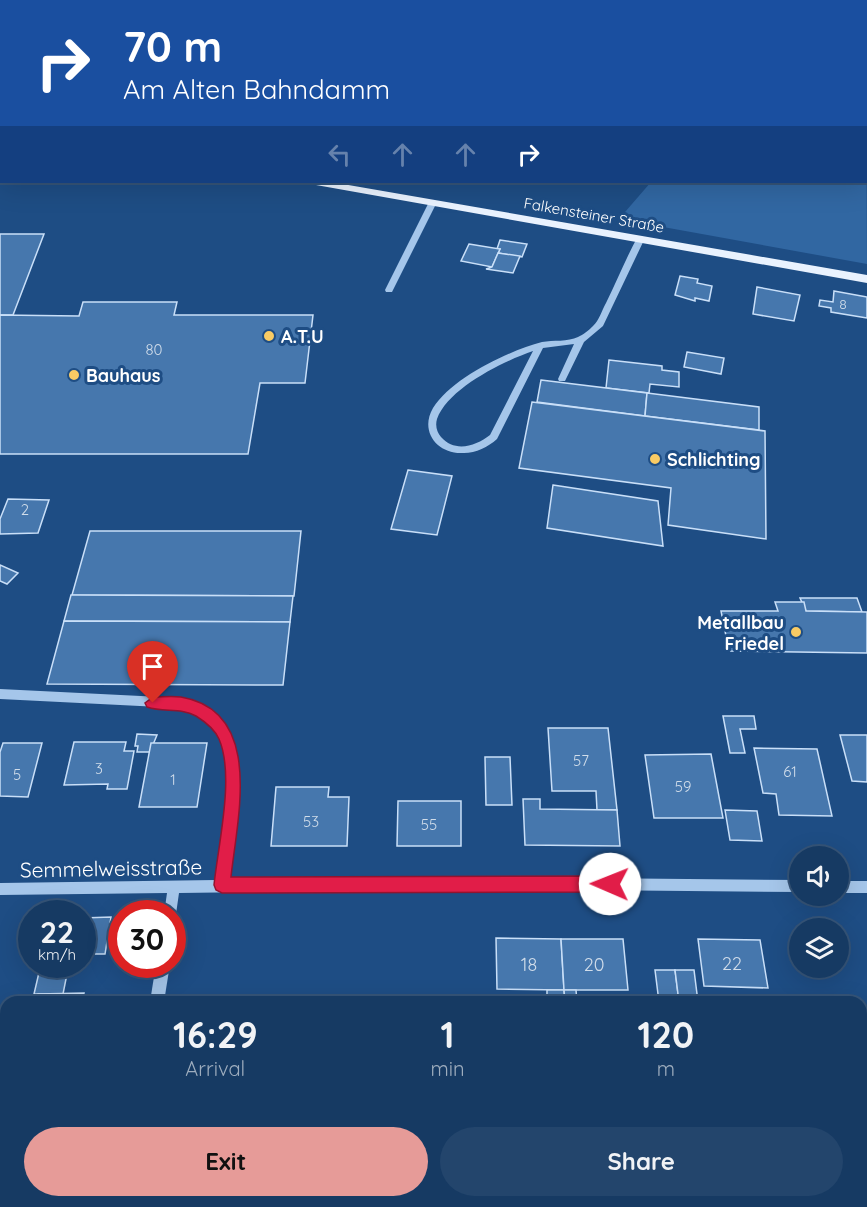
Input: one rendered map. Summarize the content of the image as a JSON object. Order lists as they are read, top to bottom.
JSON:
{
  "streets": {
    "main road": ["Falkensteiner Straße"],
    "street": ["Semmelweisstraße"]
  },
  "places": [
    "A.T.U",
    "Bauhaus",
    "Schlichting",
    "Metallbau Friedel"
  ],
  "house_numbers": [
    "8",
    "80",
    "2",
    "57",
    "3",
    "61",
    "5",
    "1",
    "59",
    "53",
    "55",
    "22",
    "18",
    "20"
  ],
  "page": {
    "turn": ["70 m", "Am Alten Bahndamm"],
    "speed": "22 km/h",
    "limit": "30",
    "eta": [
      "16:29",
      "Arrival",
      "1",
      "min",
      "120",
      "m"
    ],
    "buttons": ["Exit", "Share"]
  }
}
